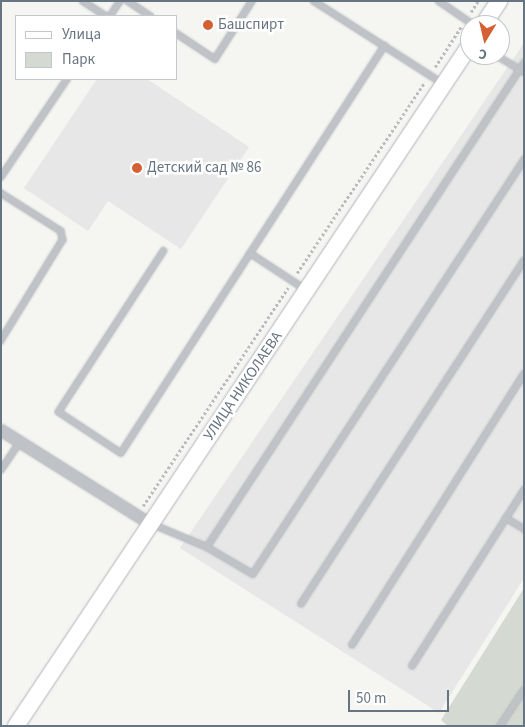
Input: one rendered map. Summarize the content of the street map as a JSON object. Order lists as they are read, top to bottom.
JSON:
{
  "streets": {
    "main road": ["УЛИЦА НИКОЛАЕВА"]
  },
  "places": ["Башспирт", "Детский сад № 86"],
  "legend": ["Улица", "Парк"],
  "scale_bar": "50 m",
  "north": "bottom"
}
